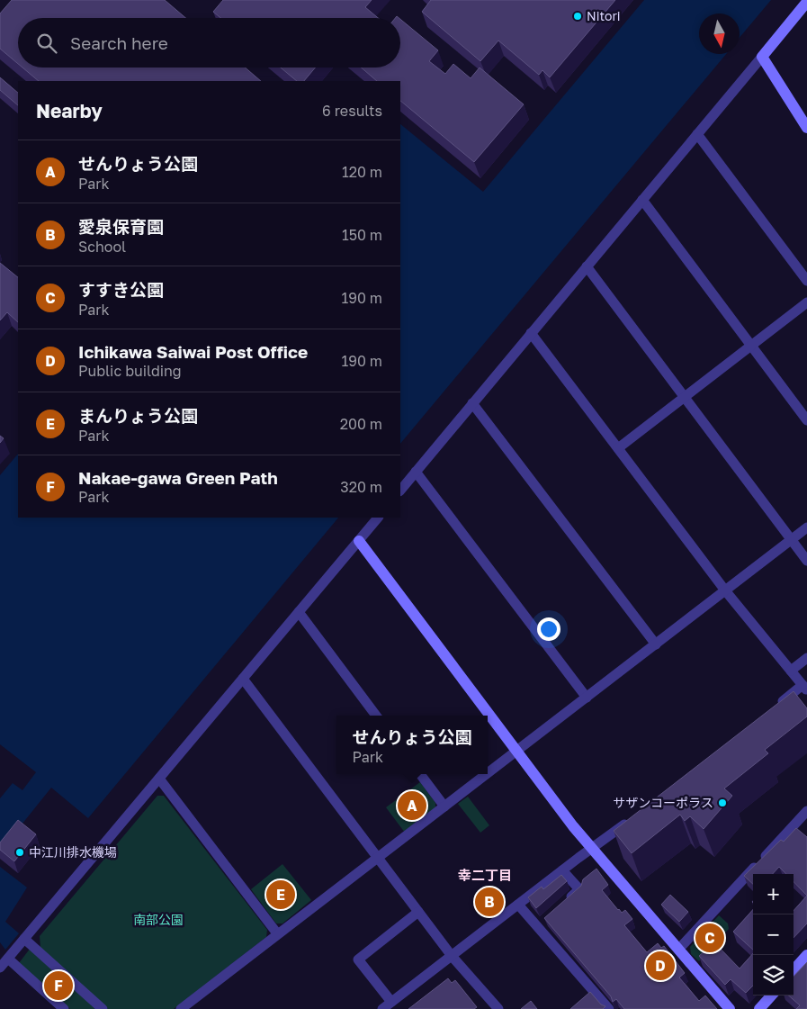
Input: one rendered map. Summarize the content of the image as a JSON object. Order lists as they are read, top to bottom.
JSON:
{
  "districts": ["幸二丁目"],
  "parks": ["南部公園"],
  "places": ["Nitori", "サザンコーポラス", "中江川排水機場"],
  "north": "bottom",
  "page": {
    "search": "Search here",
    "heading": ["Nearby", "6 results"],
    "list": [
      {
        "mark": "A",
        "name": "せんりょう公園",
        "note": "Park",
        "value": "120 m"
      },
      {
        "mark": "B",
        "name": "愛泉保育園",
        "note": "School",
        "value": "150 m"
      },
      {
        "mark": "C",
        "name": "すすき公園",
        "note": "Park",
        "value": "190 m"
      },
      {
        "mark": "D",
        "name": "Ichikawa Saiwai Post Office",
        "note": "Public building",
        "value": "190 m"
      },
      {
        "mark": "E",
        "name": "まんりょう公園",
        "note": "Park",
        "value": "200 m"
      },
      {
        "mark": "F",
        "name": "Nakae-gawa Green Path",
        "note": "Park",
        "value": "320 m"
      }
    ],
    "popup": ["せんりょう公園", "Park"],
    "pins": [
      "A",
      "E",
      "B",
      "C",
      "D",
      "F"
    ],
    "map_buttons": ["+", "−"]
  }
}
